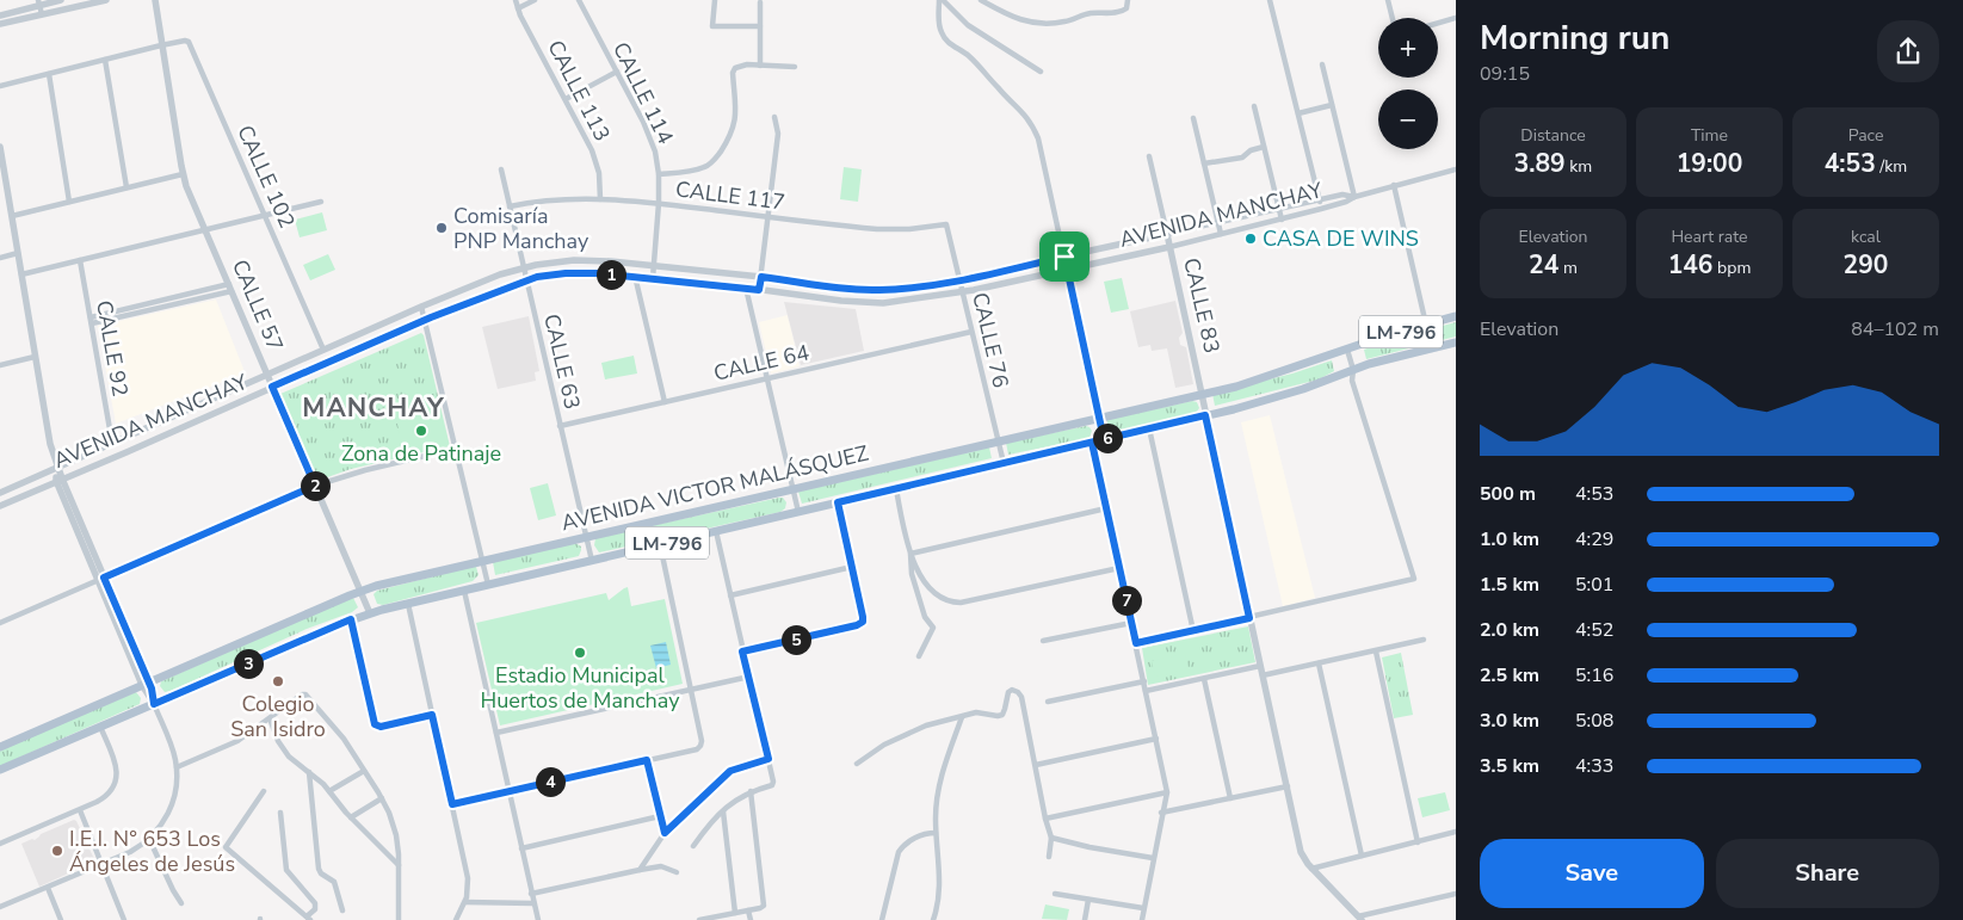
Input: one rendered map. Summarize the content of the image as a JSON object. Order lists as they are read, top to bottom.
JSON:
{
  "streets": {
    "main road": ["LM-796", "AVENIDA VICTOR MALÁSQUEZ"],
    "street": [
      "CALLE 113",
      "CALLE 114",
      "CALLE 102",
      "CALLE 117",
      "AVENIDA MANCHAY",
      "CALLE 57",
      "CALLE 83",
      "CALLE 76",
      "CALLE 92",
      "CALLE 63",
      "CALLE 64"
    ]
  },
  "crossings": [
    ["CALLE 113", "CALLE 117"],
    ["CALLE 114", "CALLE 117"],
    ["CALLE 114", "AVENIDA MANCHAY"],
    ["CALLE 102", "AVENIDA MANCHAY"],
    ["CALLE 102", "CALLE 57"],
    ["CALLE 117", "CALLE 76"],
    ["CALLE 117", "CALLE 63"],
    ["AVENIDA MANCHAY", "CALLE 57"],
    ["AVENIDA MANCHAY", "CALLE 83"],
    ["AVENIDA MANCHAY", "CALLE 76"],
    ["AVENIDA MANCHAY", "CALLE 92"],
    ["AVENIDA MANCHAY", "CALLE 63"],
    ["CALLE 57", "AVENIDA VICTOR MALÁSQUEZ"],
    ["CALLE 83", "AVENIDA VICTOR MALÁSQUEZ"],
    ["CALLE 76", "CALLE 64"],
    ["CALLE 76", "AVENIDA VICTOR MALÁSQUEZ"],
    ["CALLE 63", "CALLE 64"],
    ["CALLE 63", "AVENIDA VICTOR MALÁSQUEZ"]
  ],
  "districts": ["MANCHAY"],
  "places": [
    "Comisaría PNP Manchay",
    "CASA DE WINS",
    "Zona de Patinaje",
    "Estadio Municipal Huertos de Manchay",
    "Colegio San Isidro",
    "I.E.I. N° 653 Los Ángeles de Jesús"
  ],
  "page": {
    "heading": ["Morning run", "09:15"],
    "map_buttons": ["+", "−"],
    "stats": [
      ["Distance", "3.89 km"],
      ["Time", "19:00"],
      ["Pace", "4:53 /km"],
      ["Elevation", "24 m"],
      ["Heart rate", "146 bpm"],
      ["kcal", "290"]
    ],
    "pins": [
      "1",
      "6",
      "2",
      "7",
      "5",
      "3",
      "4"
    ],
    "chart": ["Elevation", "84–102 m"],
    "list": [
      {
        "name": "500 m",
        "note": "4:53"
      },
      {
        "name": "1.0 km",
        "note": "4:29"
      },
      {
        "name": "1.5 km",
        "note": "5:01"
      },
      {
        "name": "2.0 km",
        "note": "4:52"
      },
      {
        "name": "2.5 km",
        "note": "5:16"
      },
      {
        "name": "3.0 km",
        "note": "5:08"
      },
      {
        "name": "3.5 km",
        "note": "4:33"
      }
    ],
    "buttons": ["Save", "Share"]
  }
}
